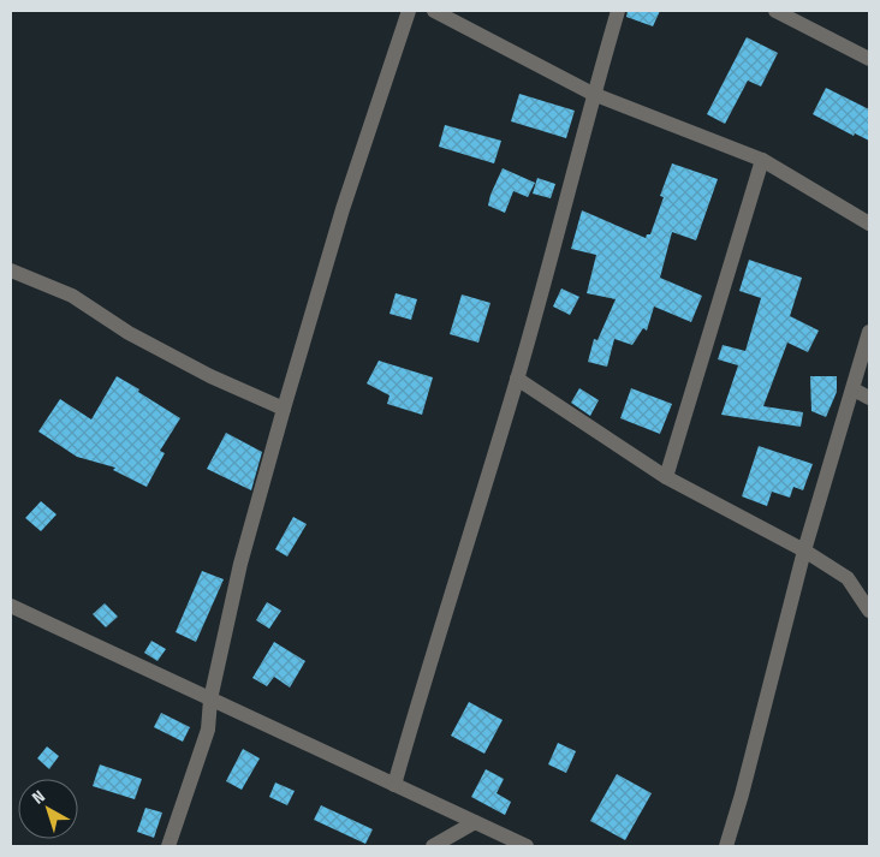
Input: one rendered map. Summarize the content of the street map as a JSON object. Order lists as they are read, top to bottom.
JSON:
{
  "north": "top left"
}
